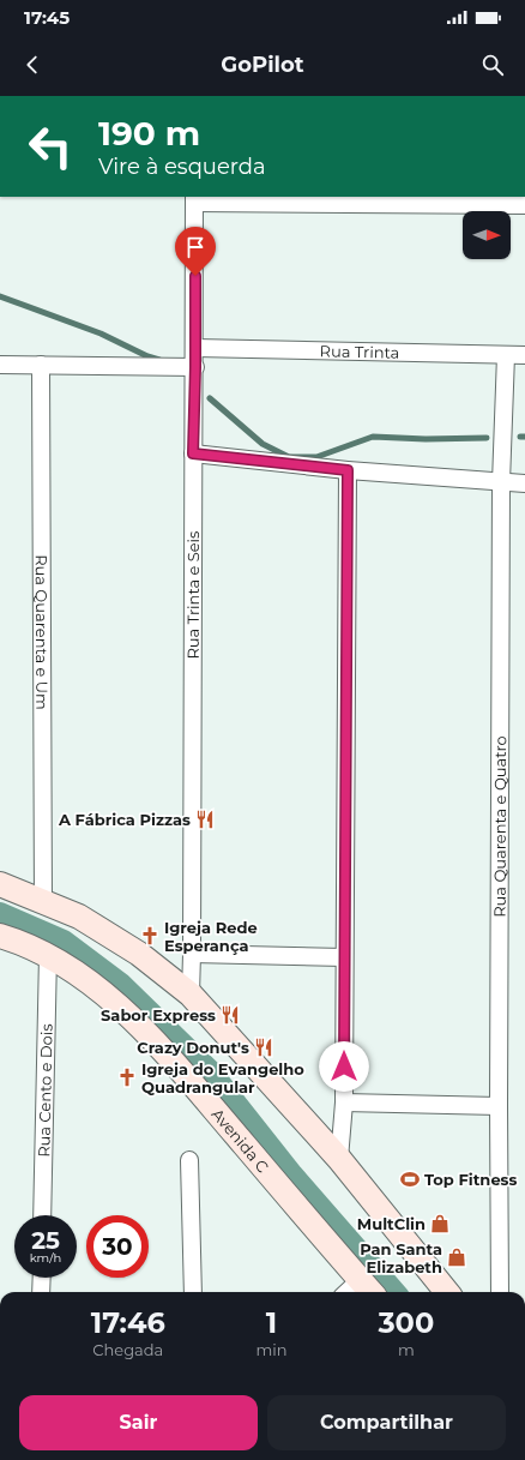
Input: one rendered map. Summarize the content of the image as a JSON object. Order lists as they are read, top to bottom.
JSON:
{
  "streets": {
    "main road": ["Avenida C"],
    "street": [
      "Rua Trinta",
      "Rua Trinta e Seis",
      "Rua Quarenta e Um",
      "Rua Quarenta e Quatro",
      "Rua Cento e Dois"
    ]
  },
  "crossings": [
    ["Rua Trinta", "Rua Trinta e Seis"],
    ["Rua Trinta", "Rua Quarenta e Quatro"],
    ["Rua Cento e Dois", "Avenida C"]
  ],
  "places": {
    "restaurant": ["A Fábrica Pizzas", "Sabor Express", "Crazy Donut's"],
    "church": ["Igreja Rede Esperança", "Igreja do Evangelho Quadrangular"],
    "sports": ["Top Fitness"],
    "shop": ["MultClin", "Pan Santa Elizabeth"]
  },
  "north": "right",
  "page": {
    "status": "17:45",
    "header": "GoPilot",
    "turn": ["190 m", "Vire à esquerda"],
    "speed": "25 km/h",
    "limit": "30",
    "eta": [
      "17:46",
      "Chegada",
      "1",
      "min",
      "300",
      "m"
    ],
    "buttons": ["Sair", "Compartilhar"]
  }
}
